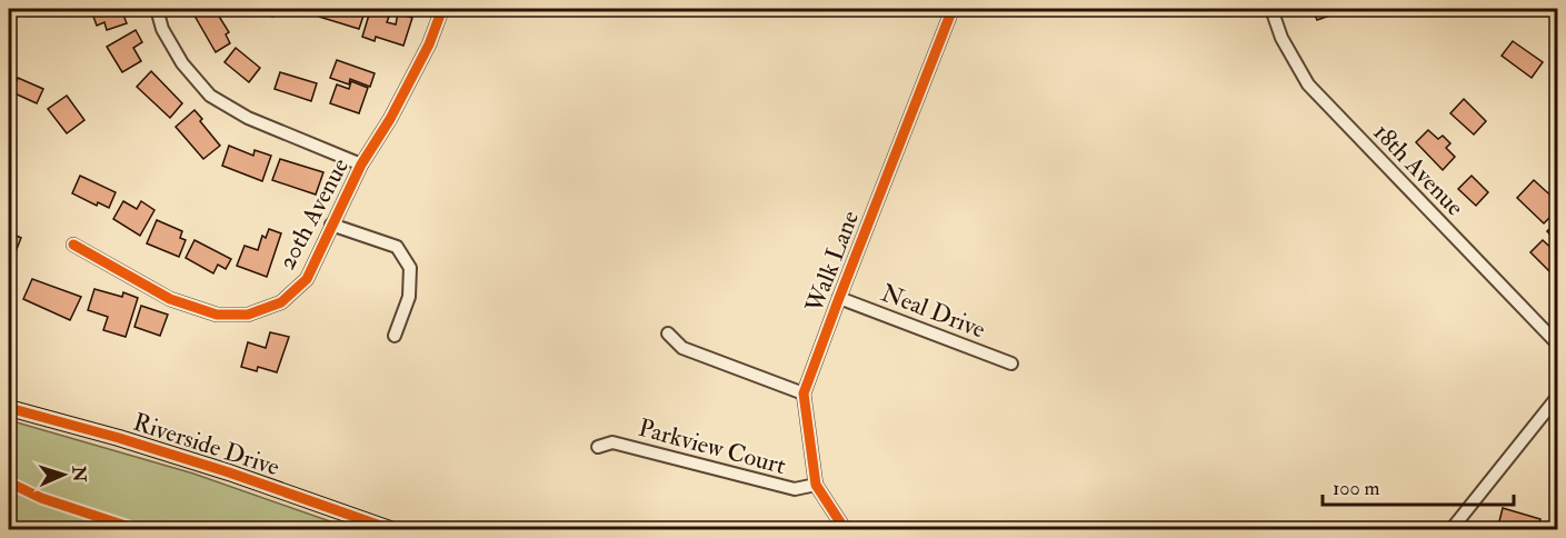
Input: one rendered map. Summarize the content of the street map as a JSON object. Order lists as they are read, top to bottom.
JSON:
{
  "streets": {
    "main road": ["Riverside Drive"],
    "street": [
      "18th Avenue",
      "20th Avenue",
      "Walk Lane",
      "Neal Drive",
      "Parkview Court"
    ]
  },
  "crossings": [
    ["Walk Lane", "Neal Drive"],
    ["Walk Lane", "Parkview Court"]
  ],
  "scale_bar": "100 m",
  "north": "right"
}
